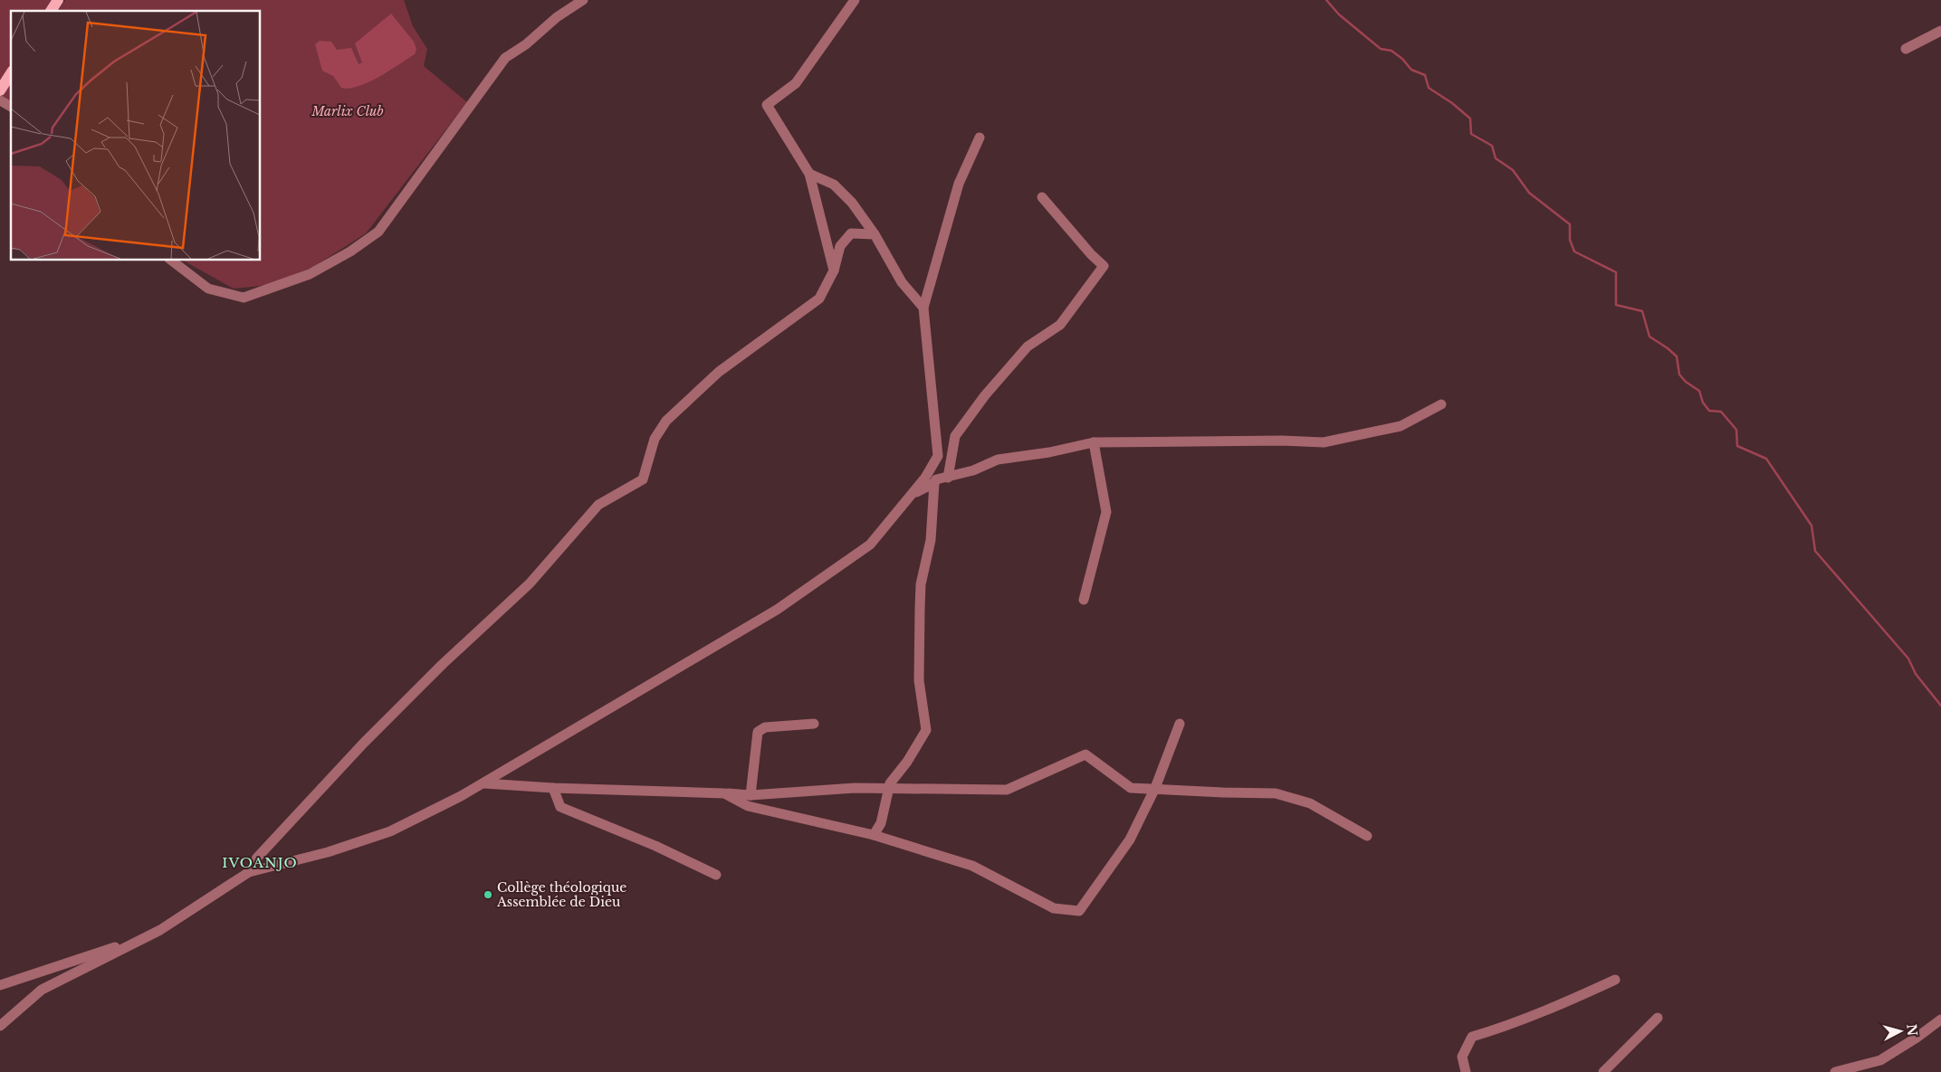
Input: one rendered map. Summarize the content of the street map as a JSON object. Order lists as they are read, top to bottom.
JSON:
{
  "districts": ["IVOANJO"],
  "parks": ["Marlix Club"],
  "places": ["Collège théologique Assemblée de Dieu"],
  "north": "right"
}
